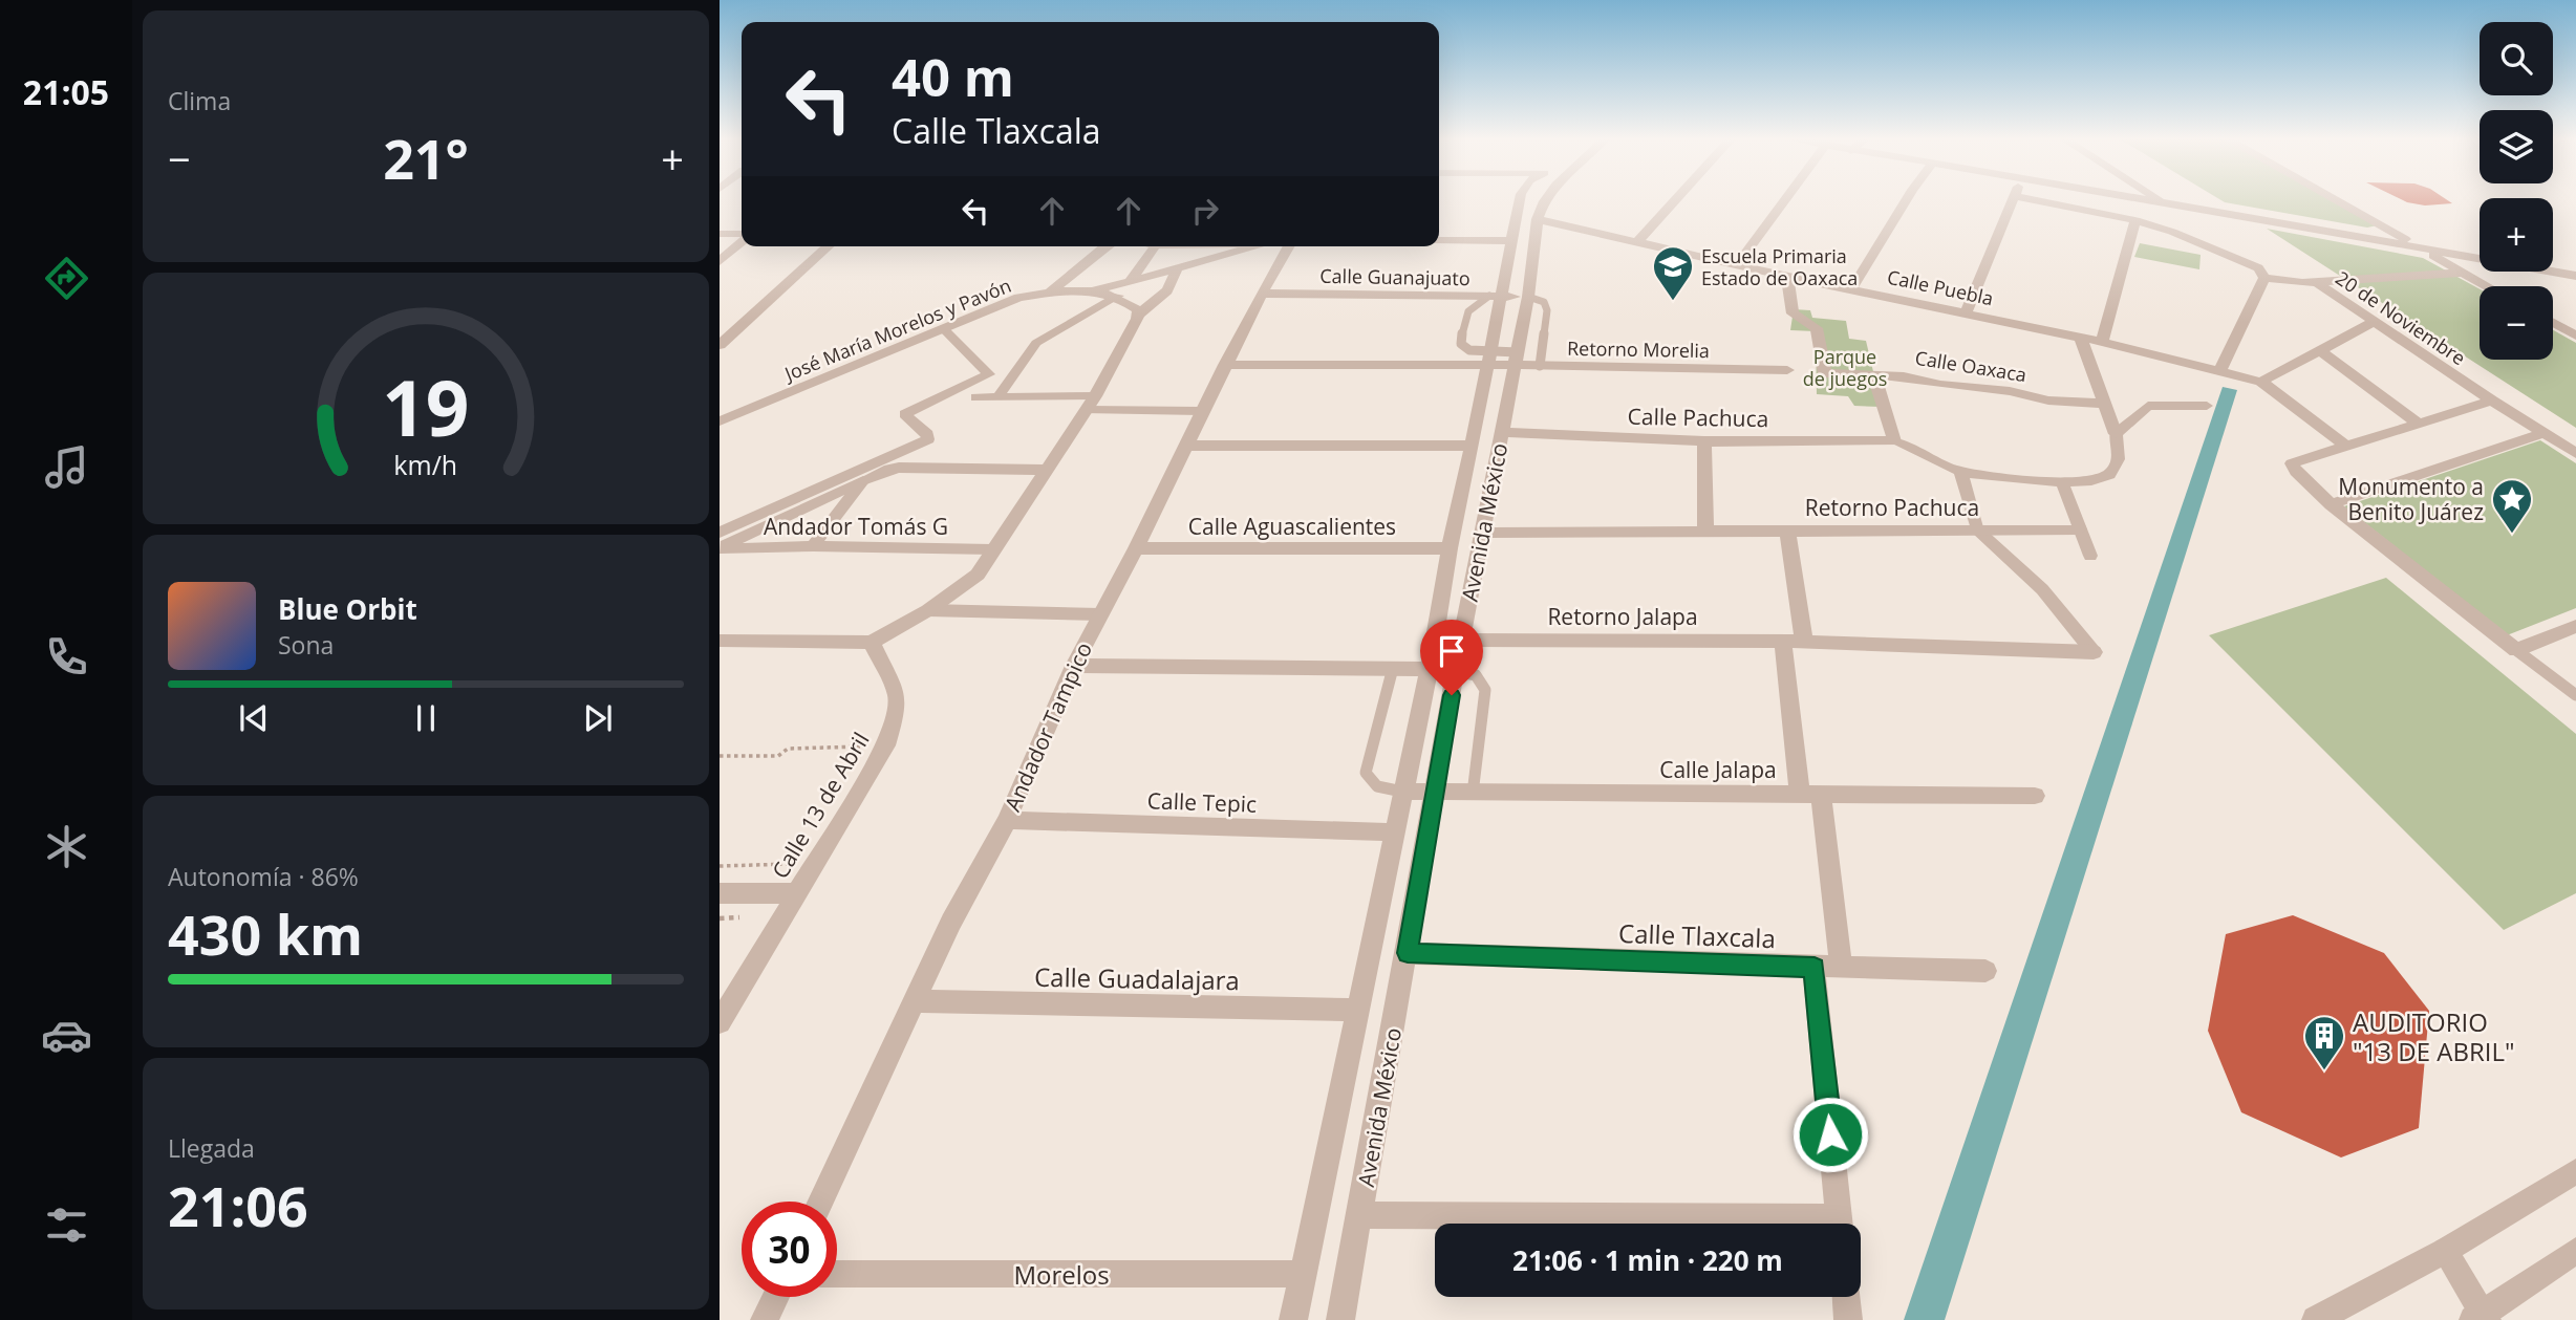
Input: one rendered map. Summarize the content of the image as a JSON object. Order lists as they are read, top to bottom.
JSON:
{
  "streets": {
    "street": [
      "Calle Guanajuato",
      "Calle Puebla",
      "20 de Noviembre",
      "José María Morelos y Pavón",
      "Retorno Morelia",
      "Calle Oaxaca",
      "Calle Pachuca",
      "Retorno Pachuca",
      "Avenida México",
      "Andador Tomás G",
      "Calle Aguascalientes",
      "Retorno Jalapa",
      "Andador Tampico",
      "Calle Jalapa",
      "Calle Tepic",
      "Calle 13 de Abril",
      "Calle Tlaxcala",
      "Calle Guadalajara",
      "Morelos"
    ]
  },
  "crossings": [
    ["Calle Guanajuato", "Avenida México"],
    ["Calle Guanajuato", "Andador Tampico"],
    ["Calle Puebla", "Calle Oaxaca"],
    ["Calle Puebla", "Avenida México"],
    ["Retorno Morelia", "Avenida México"],
    ["Calle Pachuca", "Avenida México"],
    ["Retorno Pachuca", "Avenida México"],
    ["Avenida México", "Calle Aguascalientes"],
    ["Avenida México", "Retorno Jalapa"],
    ["Avenida México", "Calle Jalapa"],
    ["Avenida México", "Calle Tepic"],
    ["Avenida México", "Calle Tlaxcala"],
    ["Avenida México", "Calle Guadalajara"],
    ["Avenida México", "Morelos"],
    ["Calle Aguascalientes", "Andador Tampico"],
    ["Andador Tampico", "Calle Tepic"],
    ["Andador Tampico", "Calle Guadalajara"]
  ],
  "parks": ["Parque de juegos"],
  "places": {
    "school or university": ["Escuela Primaria Estado de Oaxaca"],
    "place": ["Monumento a Benito Juárez"],
    "building": ["AUDITORIO \"13 DE ABRIL\""]
  },
  "page": {
    "tabs": "21:05",
    "tile": [
      "Clima",
      ["Autonomía · 86%", "430 km"],
      ["Llegada", "21:06"]
    ],
    "map_buttons": ["+", "−"],
    "turn": ["40 m", "Calle Tlaxcala"],
    "heat": ["−", "21°", "+"],
    "song": ["Blue Orbit", "Sona"],
    "limit": "30",
    "trip": "21:06 · 1 min · 220 m",
    "gauge": ["19", "km/h"]
  }
}
